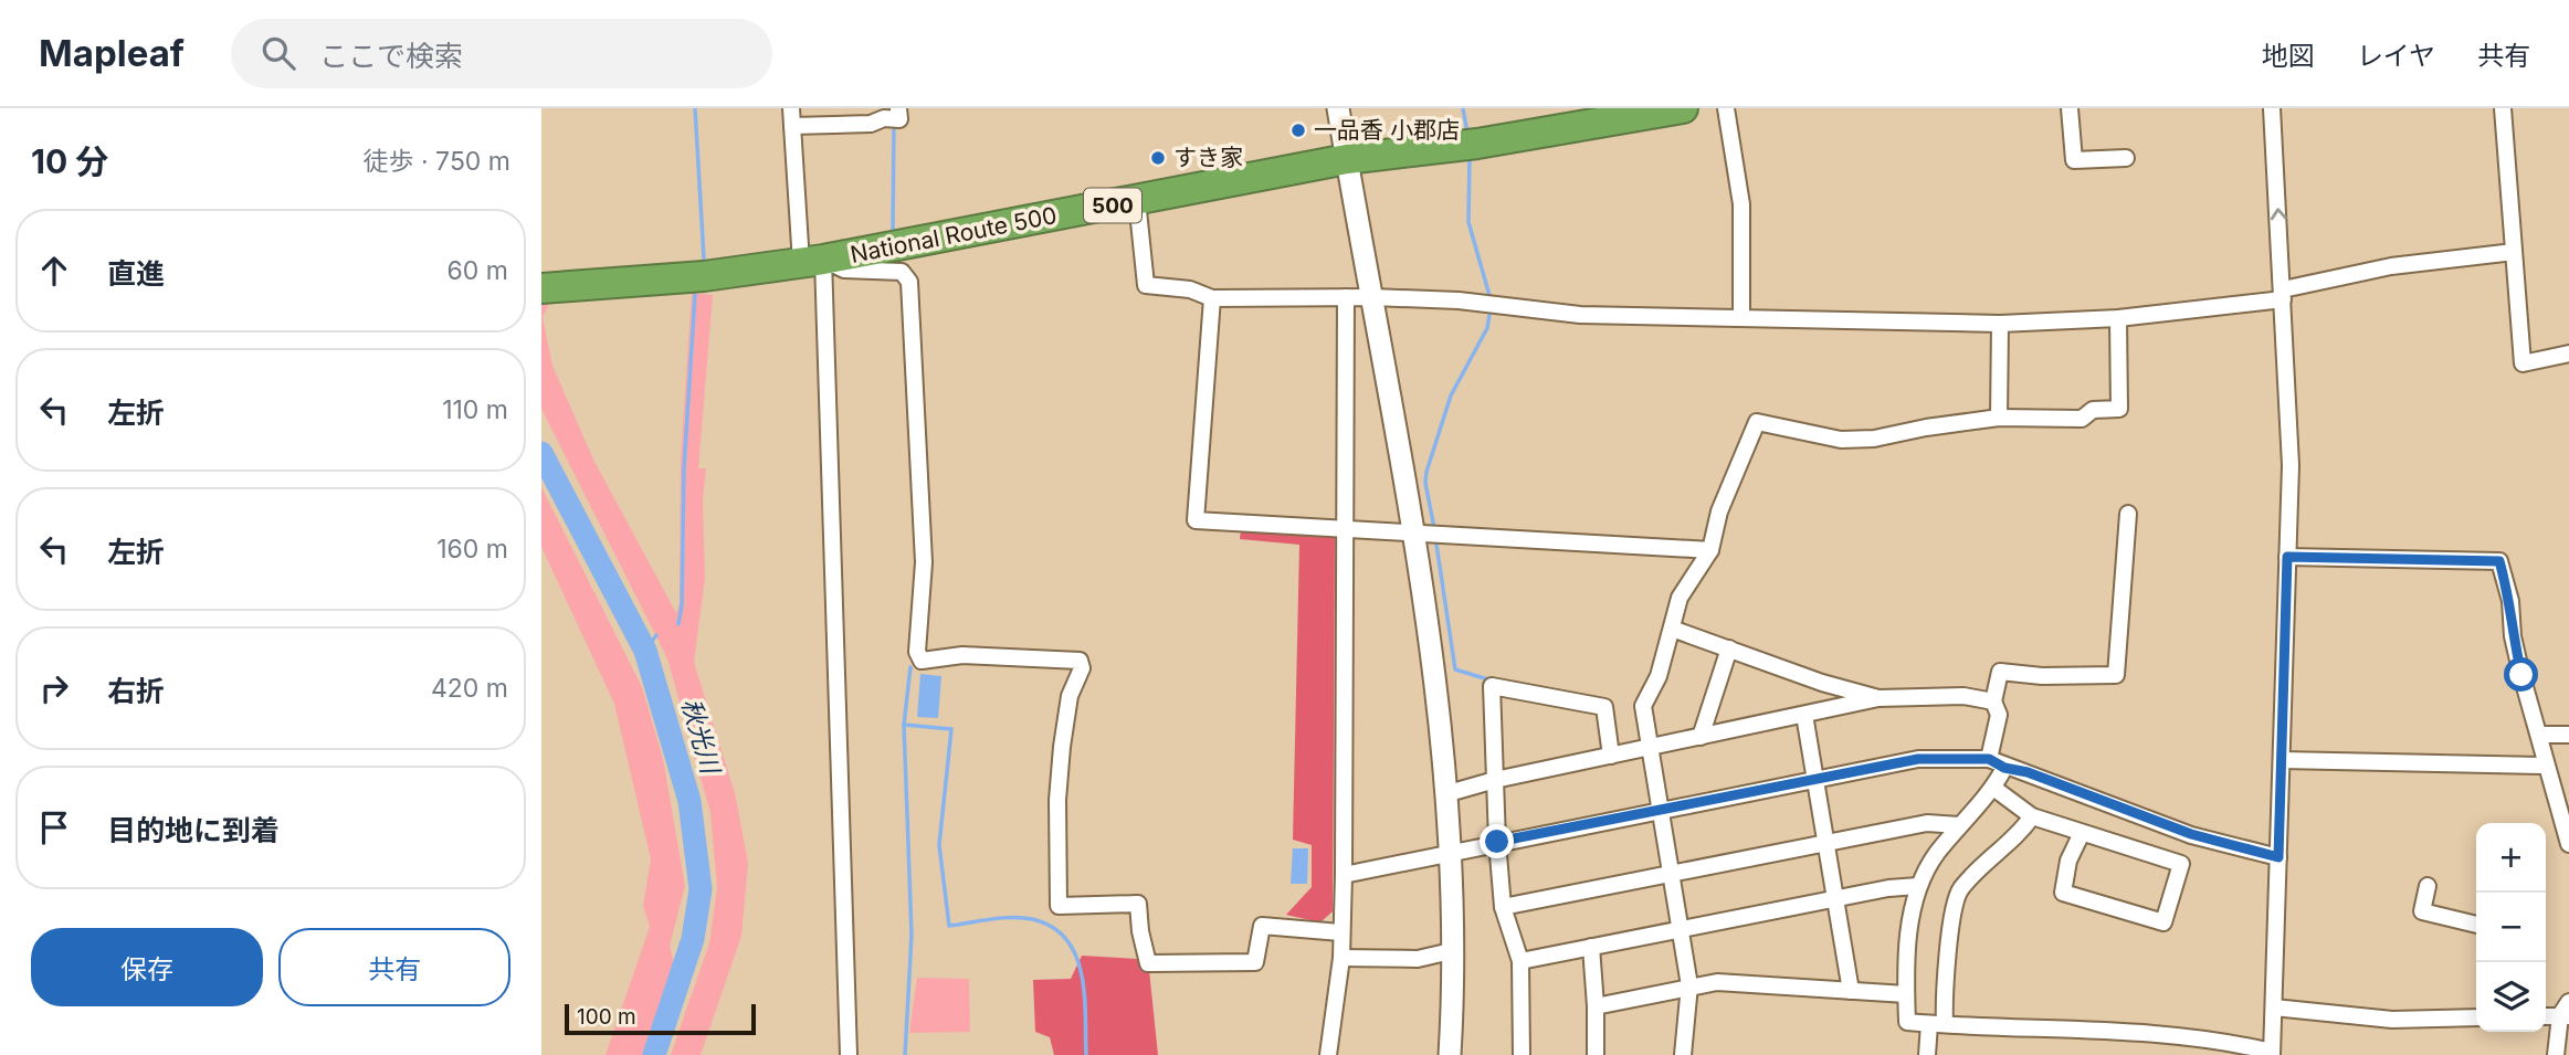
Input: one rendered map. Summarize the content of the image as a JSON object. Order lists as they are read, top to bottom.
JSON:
{
  "streets": {
    "highway": ["500", "National Route 500"]
  },
  "water": ["秋光川"],
  "places": ["一品香 小郡店", "すき家"],
  "scale_bar": "100 m",
  "page": {
    "header": "Mapleaf",
    "search": "ここで検索",
    "nav": ["地図", "レイヤ", "共有"],
    "heading": ["10 分", "徒歩 · 750 m"],
    "list": [
      ["直進", "60 m"],
      ["左折", "110 m"],
      ["左折", "160 m"],
      ["右折", "420 m"],
      "目的地に到着"
    ],
    "map_buttons": ["+", "−"],
    "buttons": ["保存", "共有"],
    "scale": "100 m"
  }
}
